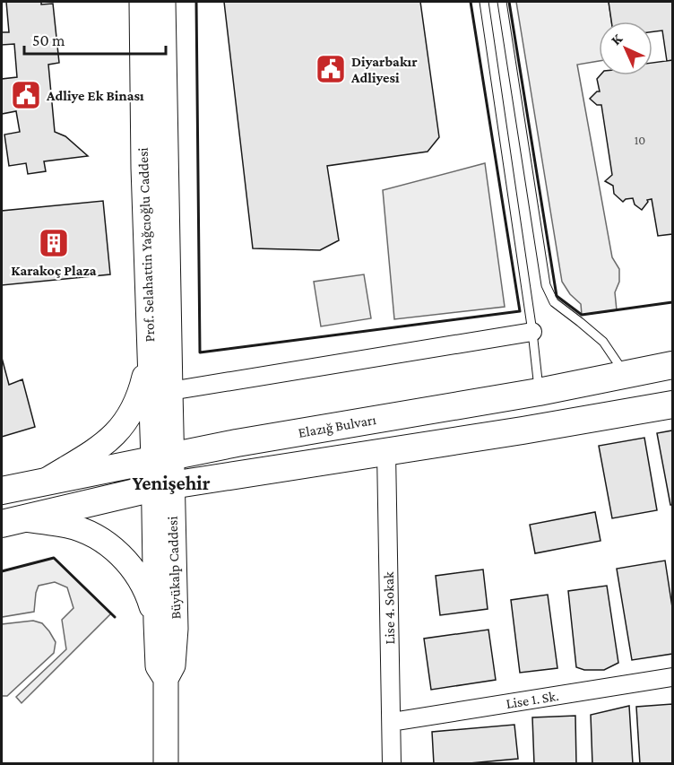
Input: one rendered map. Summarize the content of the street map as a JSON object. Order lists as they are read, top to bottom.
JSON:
{
  "streets": {
    "main road": ["Elazığ Bulvarı"],
    "street": [
      "Prof. Selahattin Yağcıoğlu Caddesi",
      "Büyükalp Caddesi",
      "Lise 4. Sokak",
      "Lise 1. Sk."
    ]
  },
  "crossings": [
    ["Prof. Selahattin Yağcıoğlu Caddesi", "Elazığ Bulvarı"],
    ["Prof. Selahattin Yağcıoğlu Caddesi", "Büyükalp Caddesi"],
    ["Elazığ Bulvarı", "Büyükalp Caddesi"],
    ["Lise 4. Sokak", "Lise 1. Sk."]
  ],
  "districts": ["Yenişehir"],
  "places": {
    "public building": ["Diyarbakır Adliyesi", "Adliye Ek Binası"],
    "building": ["Karakoç Plaza"]
  },
  "house_numbers": ["10"],
  "scale_bar": "50 m",
  "north": "top left"
}
